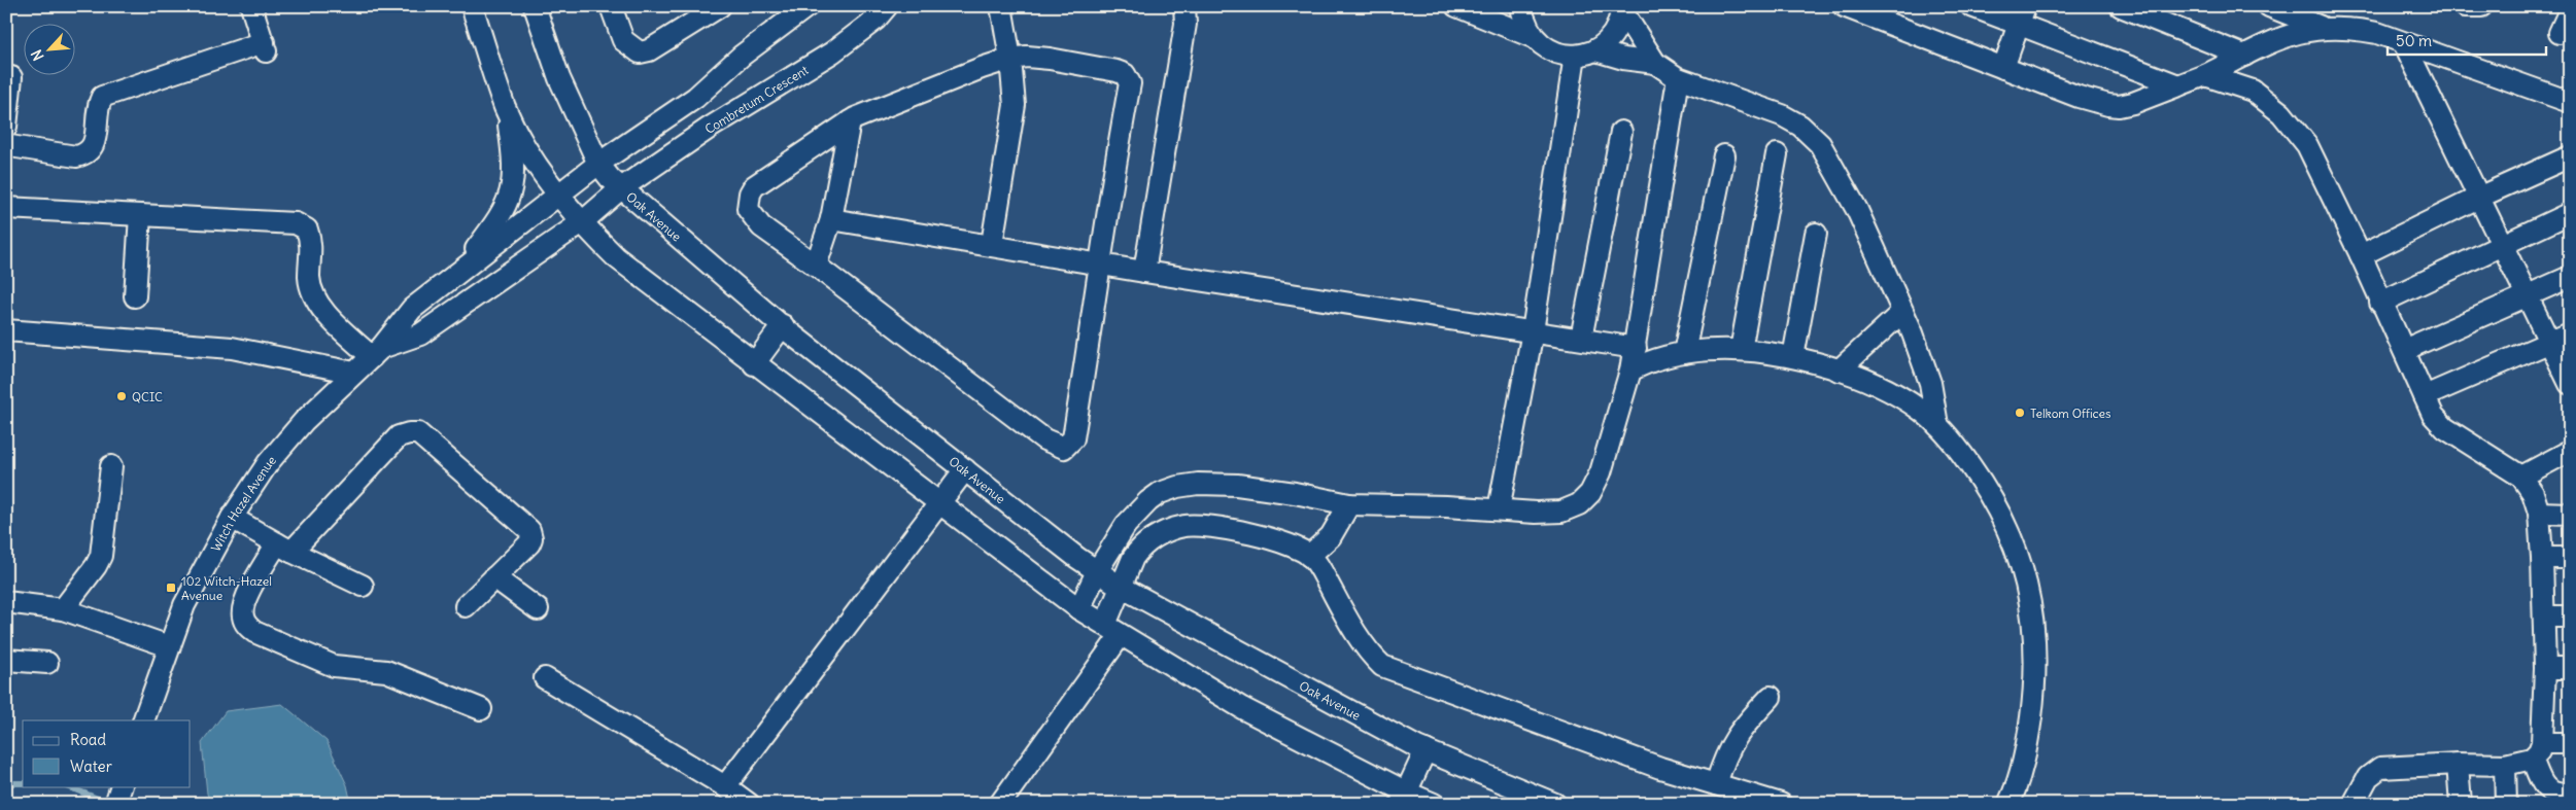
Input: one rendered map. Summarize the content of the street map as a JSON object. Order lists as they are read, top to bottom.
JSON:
{
  "streets": {
    "street": ["Combretum Crescent", "Oak Avenue", "Witch Hazel Avenue"]
  },
  "crossings": [
    ["Combretum Crescent", "Oak Avenue"],
    ["Combretum Crescent", "Witch Hazel Avenue"],
    ["Oak Avenue", "Witch Hazel Avenue"]
  ],
  "places": {
    "other": ["QCIC", "Telkom Offices"],
    "transit": ["102 Witch-Hazel Avenue"]
  },
  "legend": ["Road", "Water"],
  "scale_bar": "50 m",
  "north": "bottom left"
}
